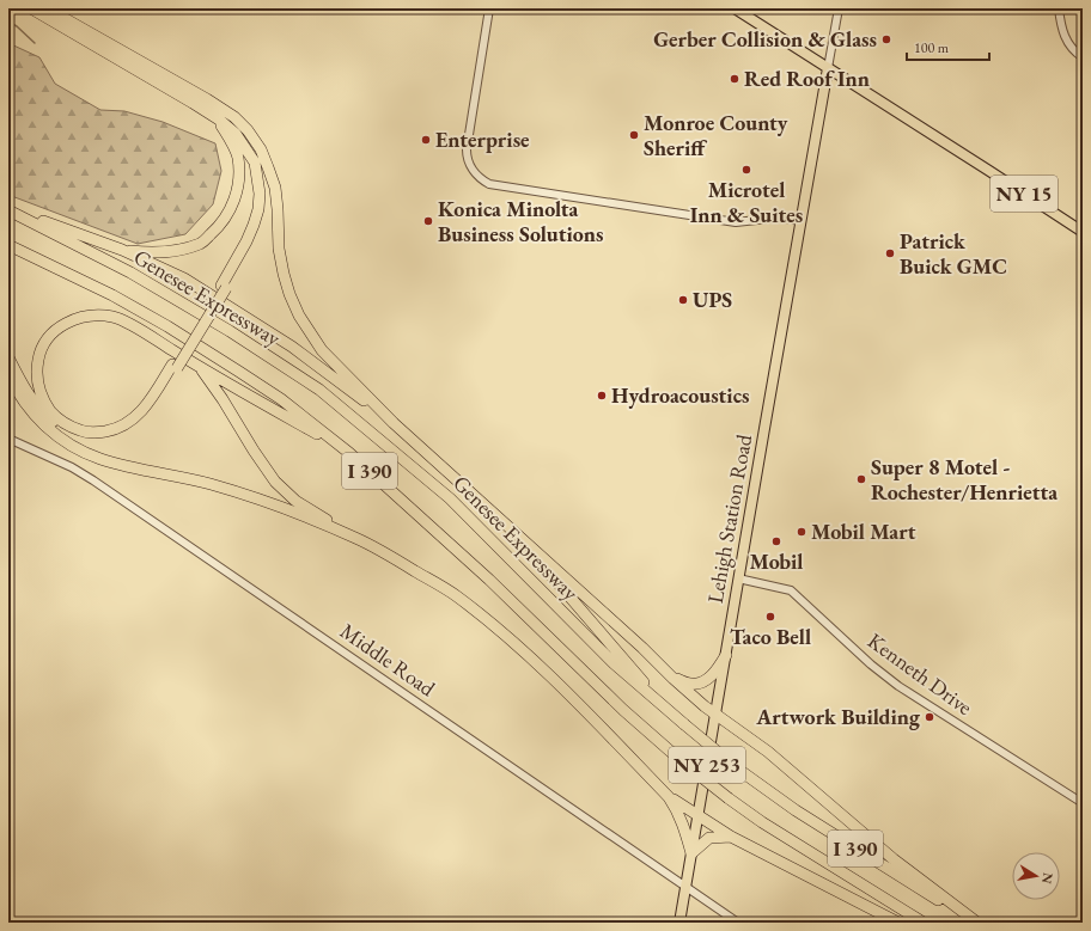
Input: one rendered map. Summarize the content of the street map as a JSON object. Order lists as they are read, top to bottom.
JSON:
{
  "streets": {
    "highway": ["Genesee Expressway", "I 390"],
    "main road": ["NY 15", "Lehigh Station Road", "NY 253"],
    "street": ["Middle Road", "Kenneth Drive"]
  },
  "crossings": [
    ["NY 15", "Lehigh Station Road"],
    ["Lehigh Station Road", "Middle Road"],
    ["Lehigh Station Road", "Kenneth Drive"]
  ],
  "places": [
    "Gerber Collision & Glass",
    "Red Roof Inn",
    "Monroe County Sheriff",
    "Enterprise",
    "Microtel Inn & Suites",
    "Konica Minolta Business Solutions",
    "Patrick Buick GMC",
    "UPS",
    "Hydroacoustics",
    "Super 8 Motel - Rochester/Henrietta",
    "Mobil Mart",
    "Mobil",
    "Taco Bell",
    "Artwork Building"
  ],
  "scale_bar": "100 m",
  "north": "right"
}
